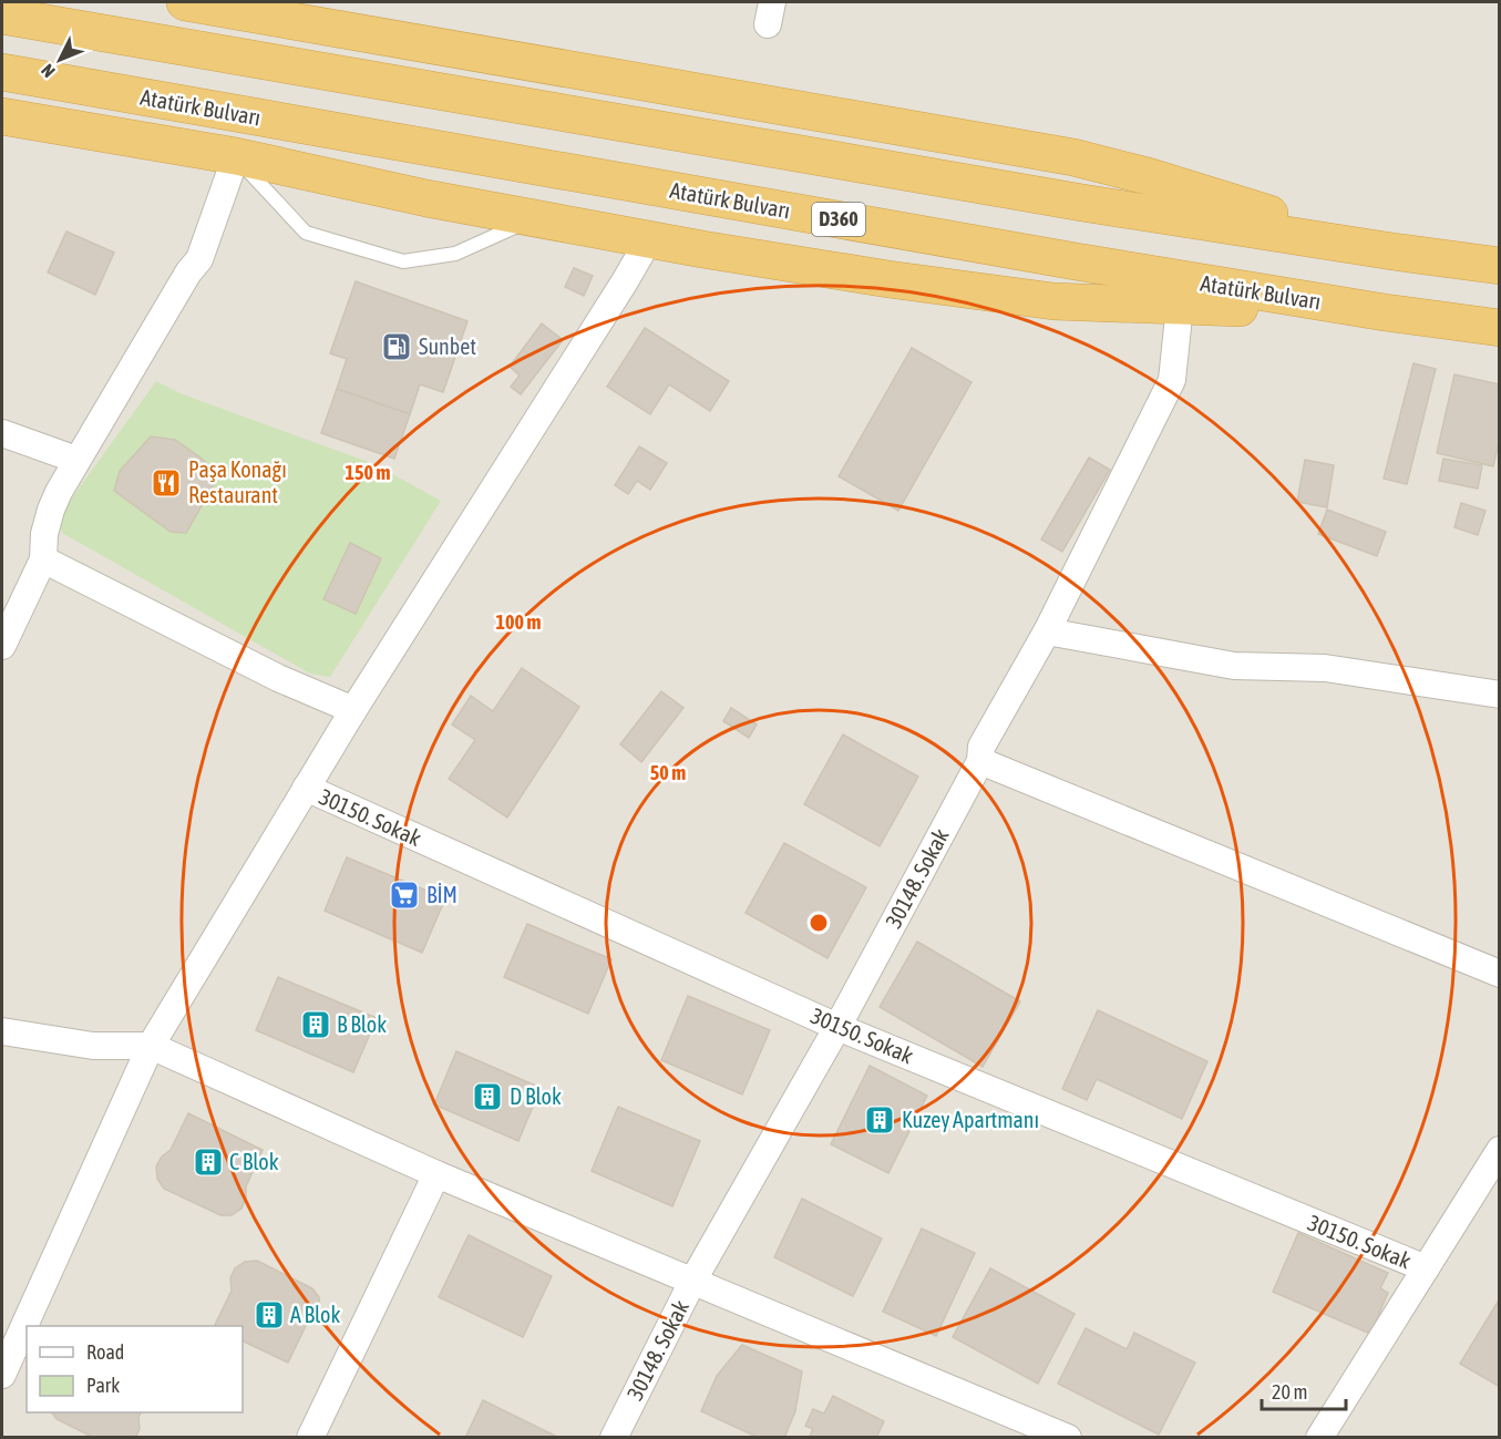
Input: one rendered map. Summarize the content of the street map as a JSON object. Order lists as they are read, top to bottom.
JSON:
{
  "streets": {
    "highway": ["Atatürk Bulvarı", "D360"],
    "street": ["30150. Sokak", "30148. Sokak"]
  },
  "crossings": [
    ["30150. Sokak", "30148. Sokak"]
  ],
  "places": {
    "fuel station": ["Sunbet"],
    "restaurant": ["Paşa Konağı Restaurant"],
    "supermarket": ["BİM"],
    "building": [
      "B Blok",
      "D Blok",
      "Kuzey Apartmanı",
      "C Blok",
      "A Blok"
    ]
  },
  "legend": ["Road", "Park"],
  "scale_bar": "20 m",
  "north": "bottom left",
  "rings": ["150 m", "100 m", "50 m"]
}
